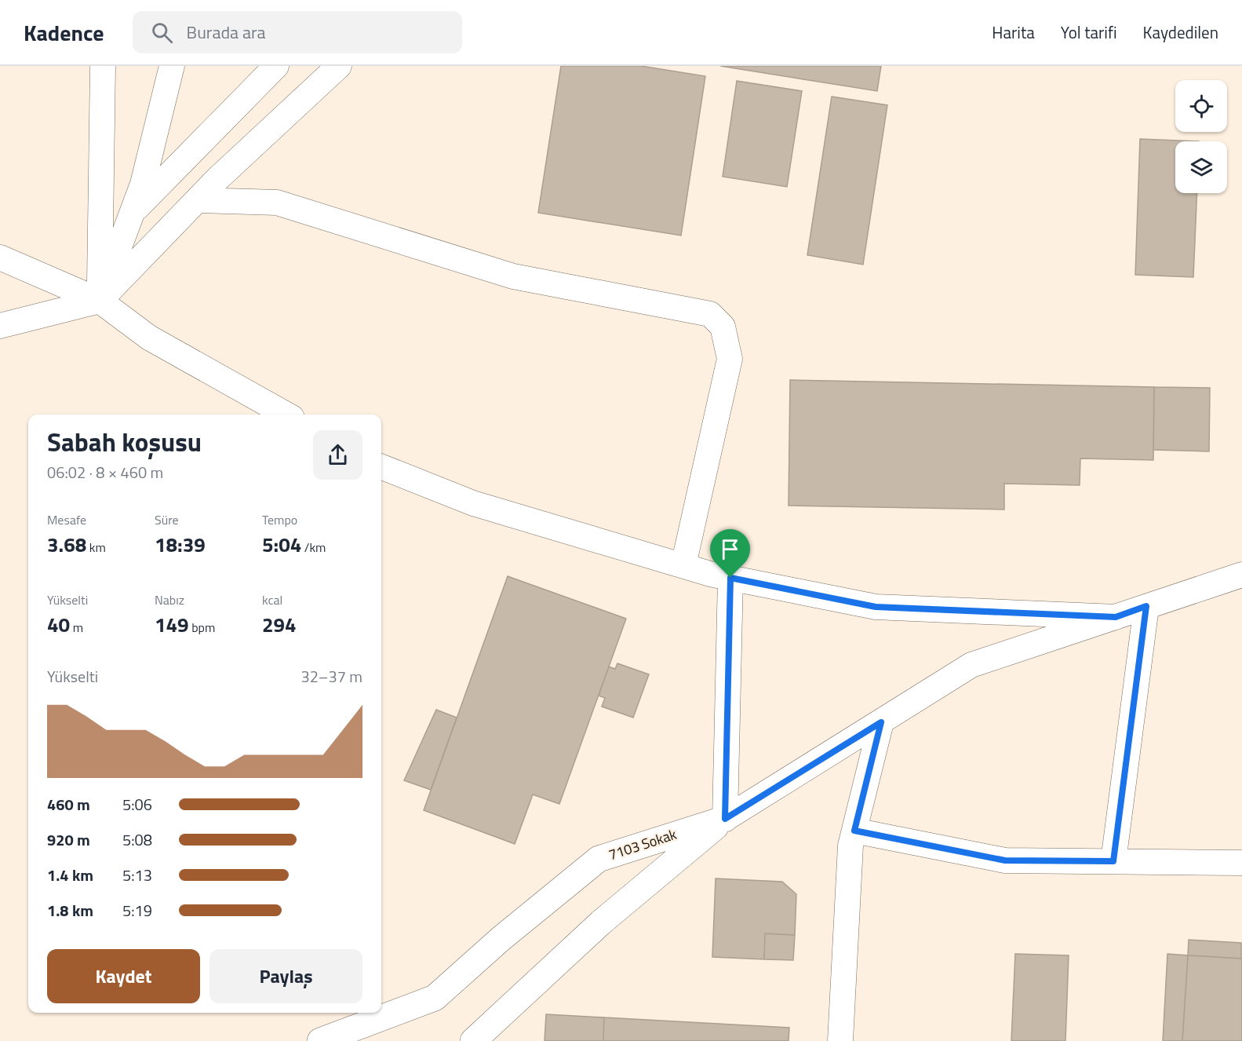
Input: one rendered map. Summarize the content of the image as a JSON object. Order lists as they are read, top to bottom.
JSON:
{
  "streets": {
    "main road": ["7103 Sokak"]
  },
  "page": {
    "header": "Kadence",
    "search": "Burada ara",
    "nav": ["Harita", "Yol tarifi", "Kaydedilen"],
    "heading": ["Sabah koşusu", "06:02 · 8 × 460 m"],
    "stats": [
      ["Mesafe", "3.68 km"],
      ["Süre", "18:39"],
      ["Tempo", "5:04 /km"],
      ["Yükselti", "40 m"],
      ["Nabız", "149 bpm"],
      ["kcal", "294"]
    ],
    "chart": ["Yükselti", "32–37 m"],
    "list": [
      {
        "name": "460 m",
        "note": "5:06"
      },
      {
        "name": "920 m",
        "note": "5:08"
      },
      {
        "name": "1.4 km",
        "note": "5:13"
      },
      {
        "name": "1.8 km",
        "note": "5:19"
      }
    ],
    "buttons": ["Kaydet", "Paylaş"]
  }
}
